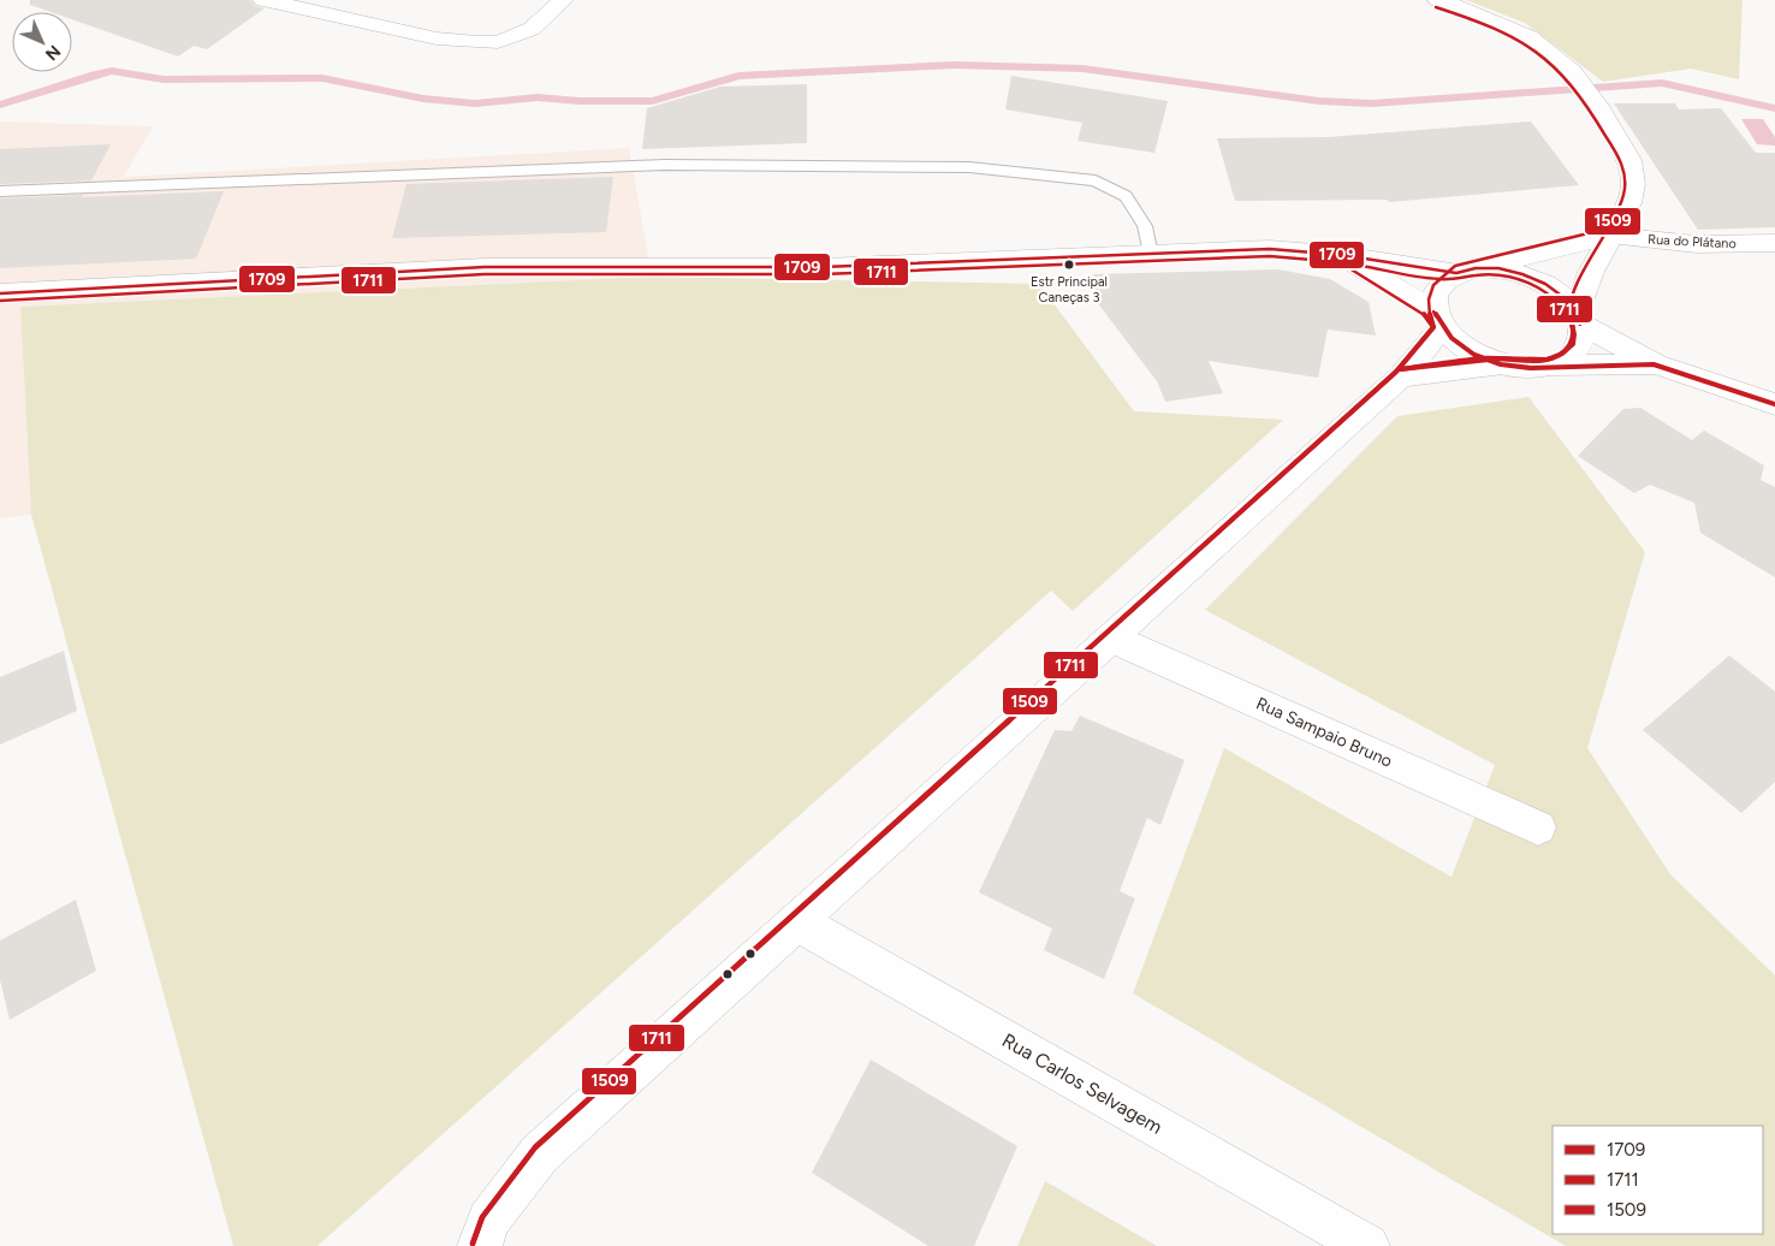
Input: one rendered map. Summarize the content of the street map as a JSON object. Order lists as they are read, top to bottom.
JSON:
{
  "streets": {
    "street": ["Rua do Plátano", "Rua Sampaio Bruno", "Rua Carlos Selvagem"]
  },
  "places": ["Estr Principal Caneças 3"],
  "lines": ["transit line 1509", "transit line 1709", "transit line 1711"],
  "legend": ["1709", "1711", "1509"],
  "north": "bottom right"
}
